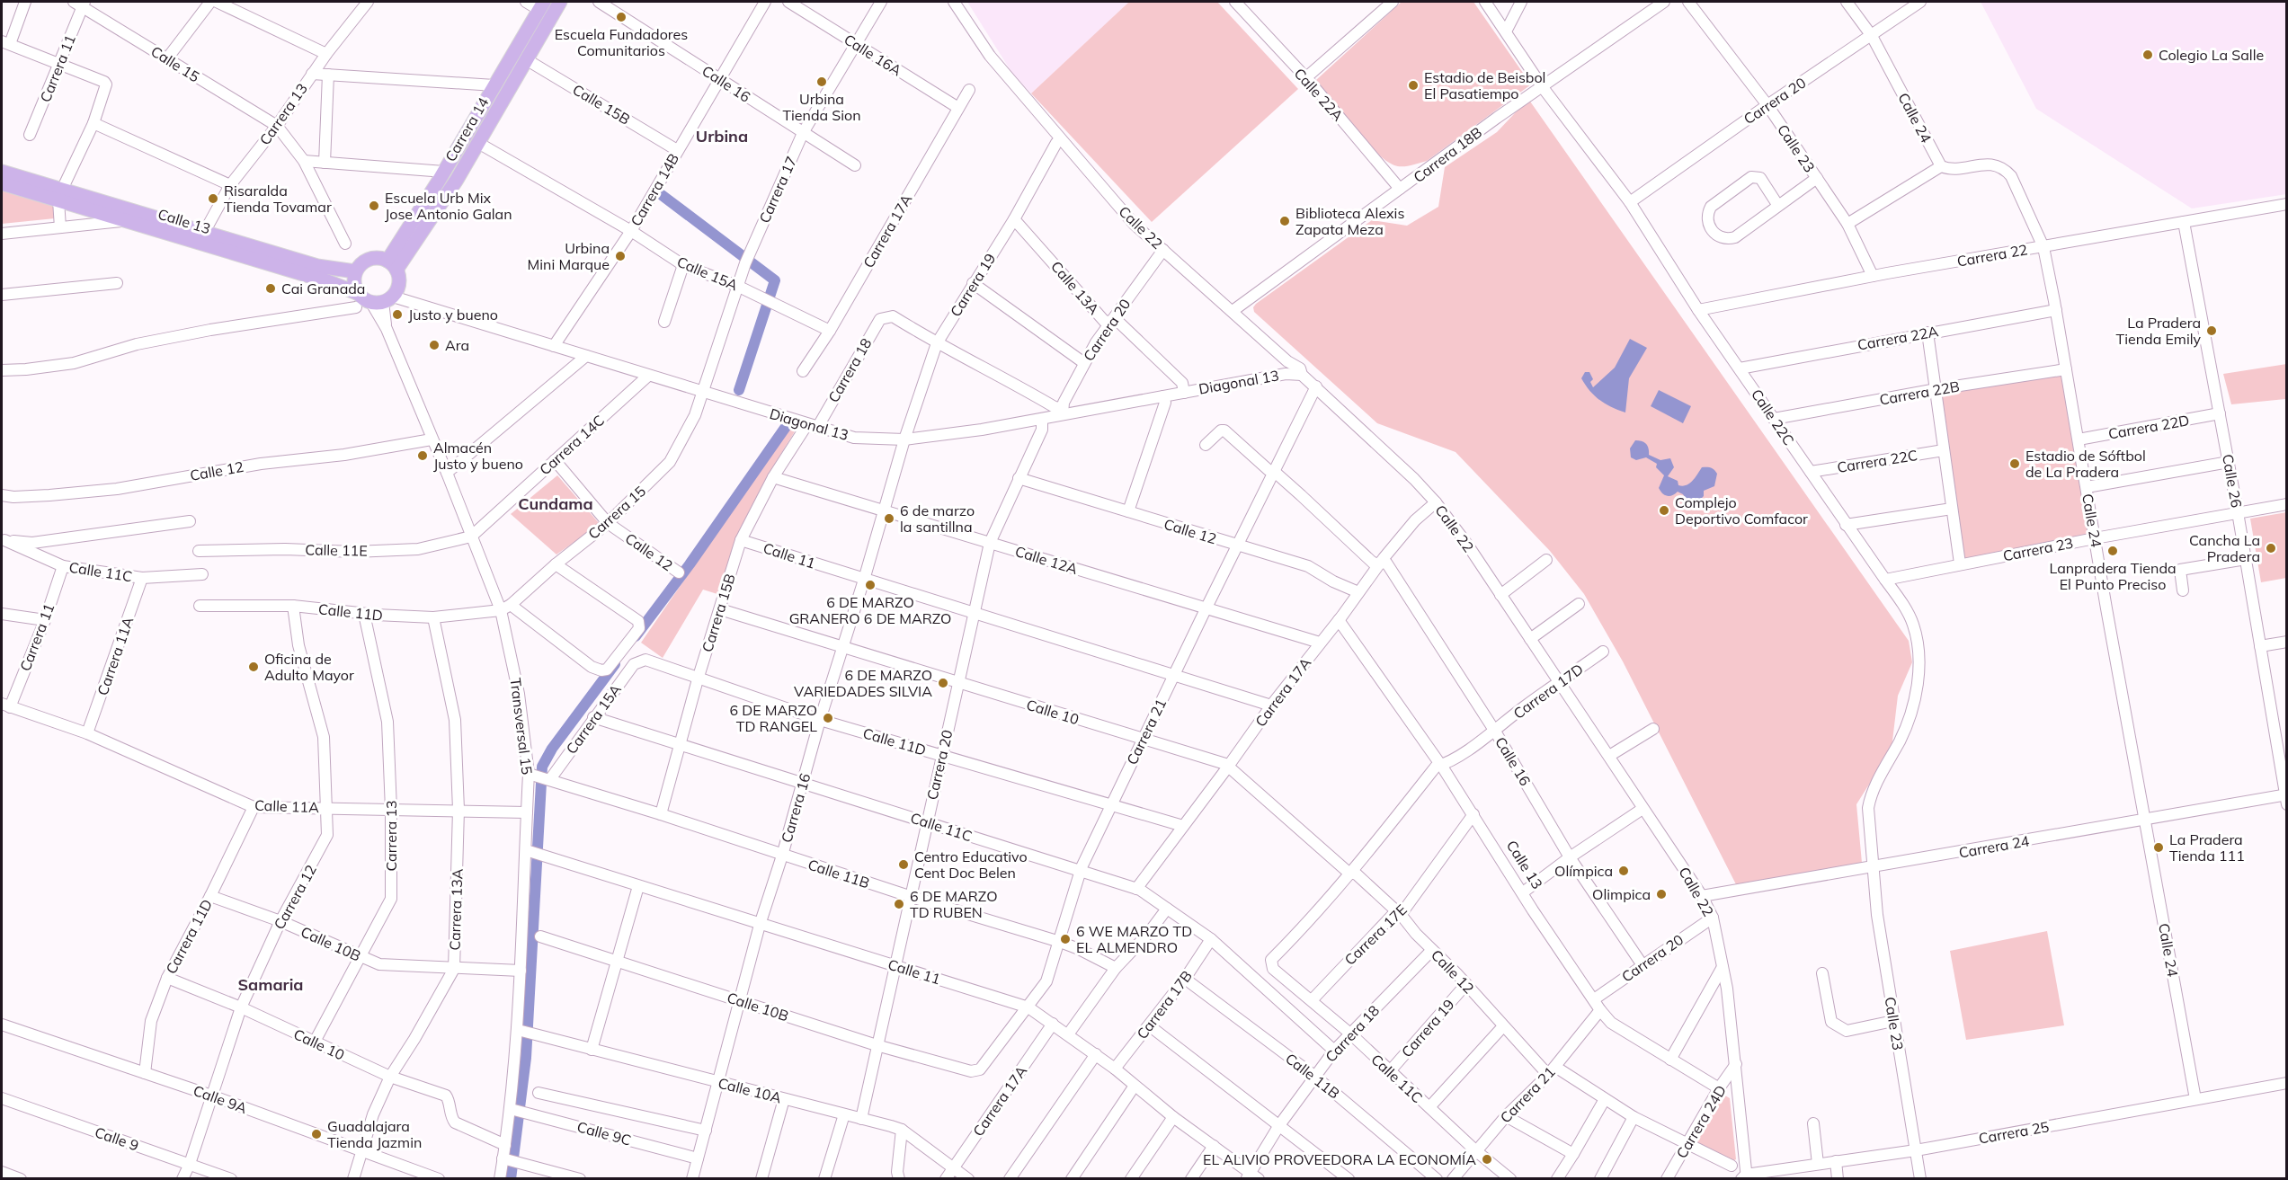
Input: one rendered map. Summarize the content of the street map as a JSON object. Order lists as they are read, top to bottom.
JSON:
{
  "streets": {
    "main road": ["Carrera 14", "Calle 13"],
    "street": [
      "Calle 16A",
      "Calle 15",
      "Carrera 11",
      "Calle 16",
      "Calle 22A",
      "Carrera 20",
      "Calle 15B",
      "Carrera 13",
      "Calle 24",
      "Calle 23",
      "Carrera 18B",
      "Carrera 14B",
      "Carrera 17",
      "Calle 22",
      "Carrera 17A",
      "Carrera 22",
      "Calle 15A",
      "Carrera 19",
      "Calle 13A",
      "Carrera 22A",
      "Carrera 18",
      "Diagonal 13",
      "Carrera 22B",
      "Calle 22C",
      "Carrera 22D",
      "Carrera 14C",
      "Carrera 22C",
      "Calle 12",
      "Calle 26",
      "Carrera 15",
      "Carrera 23",
      "Calle 11E",
      "Calle 11",
      "Calle 12A",
      "Calle 11C",
      "Calle 11D",
      "Carrera 15B",
      "Carrera 11A",
      "Carrera 17D",
      "Calle 10",
      "Carrera 15A",
      "Transversal 15",
      "Carrera 21",
      "Calle 11A",
      "Carrera 16",
      "Carrera 24",
      "Calle 11B",
      "Carrera 12",
      "Carrera 13A",
      "Carrera 17E",
      "Carrera 11D",
      "Calle 10B",
      "Carrera 17B",
      "Calle 10A",
      "Calle 9A",
      "Carrera 24D",
      "Carrera 25",
      "Calle 9C",
      "Calle 9"
    ]
  },
  "crossings": [
    ["Calle 16A", "Carrera 17"],
    ["Calle 16A", "Carrera 17A"],
    ["Calle 15", "Carrera 11"],
    ["Calle 15", "Carrera 13"],
    ["Carrera 11", "Calle 11C"],
    ["Carrera 11", "Calle 11A"],
    ["Calle 16", "Carrera 20"],
    ["Calle 16", "Carrera 14B"],
    ["Calle 16", "Carrera 17"],
    ["Calle 16", "Carrera 17A"],
    ["Calle 16", "Carrera 17D"],
    ["Calle 22A", "Carrera 18B"],
    ["Carrera 20", "Calle 24"],
    ["Carrera 20", "Calle 23"],
    ["Carrera 20", "Calle 13"],
    ["Carrera 20", "Calle 22"],
    ["Carrera 20", "Calle 13A"],
    ["Carrera 20", "Diagonal 13"],
    ["Carrera 20", "Calle 22C"],
    ["Carrera 20", "Calle 12"],
    ["Carrera 20", "Calle 11"],
    ["Carrera 20", "Calle 12A"],
    ["Carrera 20", "Calle 11C"],
    ["Carrera 20", "Calle 11D"],
    ["Carrera 20", "Calle 10"],
    ["Carrera 20", "Calle 11B"],
    ["Carrera 20", "Calle 10B"],
    ["Carrera 20", "Calle 10A"],
    ["Calle 15B", "Carrera 14"],
    ["Calle 15B", "Carrera 14B"],
    ["Carrera 13", "Calle 13"],
    ["Carrera 13", "Calle 11D"],
    ["Carrera 13", "Calle 10"],
    ["Carrera 13", "Calle 11A"],
    ["Carrera 13", "Calle 10B"],
    ["Calle 24", "Carrera 22"],
    ["Calle 24", "Carrera 22A"],
    ["Calle 24", "Carrera 22B"],
    ["Calle 24", "Carrera 22D"],
    ["Calle 24", "Carrera 23"],
    ["Calle 24", "Carrera 24"],
    ["Calle 24", "Carrera 25"],
    ["Carrera 14", "Calle 13"],
    ["Carrera 14", "Calle 15A"],
    ["Carrera 14", "Diagonal 13"],
    ["Carrera 14", "Transversal 15"],
    ["Calle 23", "Carrera 22"],
    ["Calle 23", "Calle 22C"],
    ["Calle 23", "Carrera 24"],
    ["Calle 23", "Carrera 25"],
    ["Carrera 18B", "Calle 22"],
    ["Carrera 18B", "Calle 22C"],
    ["Carrera 14B", "Calle 15A"],
    ["Carrera 14B", "Diagonal 13"],
    ["Carrera 17", "Calle 15A"],
    ["Carrera 17", "Diagonal 13"],
    ["Carrera 17", "Carrera 15"],
    ["Calle 13", "Carrera 17A"],
    ["Calle 13", "Diagonal 13"],
    ["Calle 13", "Carrera 17D"],
    ["Calle 13", "Transversal 15"],
    ["Calle 13", "Carrera 21"],
    ["Calle 13", "Carrera 17E"],
    ["Calle 13", "Carrera 24D"],
    ["Calle 22", "Carrera 17A"],
    ["Calle 22", "Carrera 19"],
    ["Calle 22", "Diagonal 13"],
    ["Calle 22", "Carrera 17D"],
    ["Calle 22", "Carrera 21"],
    ["Calle 22", "Carrera 24"],
    ["Calle 22", "Carrera 24D"],
    ["Calle 22", "Carrera 25"],
    ["Carrera 17A", "Calle 15A"],
    ["Carrera 17A", "Calle 12"],
    ["Carrera 17A", "Calle 11"],
    ["Carrera 17A", "Calle 12A"],
    ["Carrera 17A", "Calle 11C"],
    ["Carrera 17A", "Calle 11D"],
    ["Carrera 17A", "Calle 10"],
    ["Carrera 17A", "Calle 10A"],
    ["Carrera 22", "Calle 22C"],
    ["Carrera 22", "Calle 26"],
    ["Carrera 19", "Calle 13A"],
    ["Carrera 19", "Carrera 18"],
    ["Carrera 19", "Diagonal 13"],
    ["Carrera 19", "Calle 12"],
    ["Carrera 19", "Calle 11C"],
    ["Carrera 19", "Carrera 16"],
    ["Calle 13A", "Diagonal 13"],
    ["Carrera 22A", "Calle 22C"],
    ["Carrera 18", "Diagonal 13"],
    ["Carrera 18", "Calle 12"],
    ["Carrera 18", "Calle 11"],
    ["Carrera 18", "Calle 11C"],
    ["Carrera 18", "Carrera 15B"],
    ["Carrera 18", "Calle 11B"],
    ["Diagonal 13", "Carrera 14C"],
    ["Diagonal 13", "Carrera 15"],
    ["Diagonal 13", "Carrera 15B"],
    ["Diagonal 13", "Transversal 15"],
    ["Diagonal 13", "Carrera 16"],
    ["Carrera 22B", "Calle 22C"],
    ["Calle 22C", "Carrera 22C"],
    ["Calle 22C", "Carrera 23"],
    ["Calle 22C", "Carrera 24"],
    ["Carrera 22D", "Calle 26"],
    ["Carrera 14C", "Calle 12"],
    ["Carrera 14C", "Calle 11E"],
    ["Carrera 14C", "Transversal 15"],
    ["Calle 12", "Carrera 15"],
    ["Calle 12", "Calle 11C"],
    ["Calle 12", "Calle 10"],
    ["Calle 12", "Transversal 15"],
    ["Calle 12", "Carrera 21"],
    ["Calle 12", "Carrera 17E"],
    ["Calle 12", "Carrera 24D"],
    ["Calle 26", "Carrera 23"],
    ["Calle 26", "Carrera 24"],
    ["Carrera 15", "Calle 11D"],
    ["Carrera 15", "Transversal 15"],
    ["Calle 11E", "Transversal 15"],
    ["Calle 11", "Carrera 15B"],
    ["Calle 11", "Transversal 15"],
    ["Calle 11", "Carrera 21"],
    ["Calle 11", "Carrera 16"],
    ["Calle 11", "Carrera 17B"],
    ["Calle 12A", "Carrera 15B"],
    ["Calle 12A", "Carrera 21"],
    ["Calle 12A", "Carrera 16"],
    ["Calle 11C", "Carrera 15B"],
    ["Calle 11C", "Carrera 11A"],
    ["Calle 11C", "Calle 10"],
    ["Calle 11C", "Carrera 15A"],
    ["Calle 11C", "Carrera 21"],
    ["Calle 11C", "Carrera 16"],
    ["Calle 11C", "Carrera 17E"],
    ["Calle 11C", "Carrera 17B"],
    ["Calle 11D", "Carrera 15B"],
    ["Calle 11D", "Carrera 15A"],
    ["Calle 11D", "Transversal 15"],
    ["Calle 11D", "Carrera 21"],
    ["Calle 11D", "Carrera 16"],
    ["Calle 11D", "Carrera 12"],
    ["Calle 11D", "Carrera 13A"],
    ["Carrera 15B", "Calle 10"],
    ["Carrera 15B", "Calle 11B"],
    ["Carrera 11A", "Calle 11A"],
    ["Calle 10", "Transversal 15"],
    ["Calle 10", "Carrera 21"],
    ["Calle 10", "Carrera 16"],
    ["Calle 10", "Carrera 12"],
    ["Calle 10", "Carrera 13A"],
    ["Calle 10", "Carrera 11D"],
    ["Carrera 15A", "Transversal 15"],
    ["Carrera 15A", "Calle 11B"],
    ["Transversal 15", "Calle 11A"],
    ["Transversal 15", "Calle 11B"],
    ["Transversal 15", "Calle 10B"],
    ["Transversal 15", "Calle 10A"],
    ["Transversal 15", "Calle 9C"],
    ["Carrera 21", "Calle 11B"],
    ["Carrera 21", "Calle 10B"],
    ["Calle 11A", "Carrera 12"],
    ["Calle 11A", "Carrera 13A"],
    ["Calle 11A", "Carrera 11D"],
    ["Carrera 16", "Calle 11B"],
    ["Carrera 16", "Calle 10B"],
    ["Carrera 16", "Calle 10A"],
    ["Carrera 16", "Calle 9C"],
    ["Calle 11B", "Carrera 17B"],
    ["Carrera 12", "Calle 10B"],
    ["Carrera 12", "Calle 9A"],
    ["Carrera 12", "Calle 9"],
    ["Carrera 13A", "Calle 10B"],
    ["Carrera 13A", "Calle 9A"],
    ["Carrera 11D", "Calle 10B"],
    ["Carrera 11D", "Calle 9A"]
  ],
  "districts": ["Urbina", "Cundama", "Samaria"],
  "places": [
    "Escuela Fundadores Comunitarios",
    "Colegio La Salle",
    "Urbina Tienda Sion",
    "Estadio de Beisbol El Pasatiempo",
    "Risaralda Tienda Tovamar",
    "Escuela Urb Mix Jose Antonio Galan",
    "Biblioteca Alexis Zapata Meza",
    "Urbina Mini Marque",
    "Cai Granada",
    "Justo y bueno",
    "La Pradera Tienda Emily",
    "Ara",
    "Almacén Justo y bueno",
    "Estadio de Sóftbol de La Pradera",
    "Complejo Deportivo Comfacor",
    "6 de marzo la santillna",
    "Cancha La Pradera",
    "Lanpradera Tienda El Punto Preciso",
    "6 DE MARZO GRANERO 6 DE MARZO",
    "Oficina de Adulto Mayor",
    "6 DE MARZO VARIEDADES SILVIA",
    "6 DE MARZO TD RANGEL",
    "La Pradera Tienda 111",
    "Centro Educativo Cent Doc Belen",
    "Olímpica",
    "Olimpica",
    "6 DE MARZO TD RUBEN",
    "6 WE MARZO TD EL ALMENDRO",
    "Guadalajara Tienda Jazmin",
    "EL ALIVIO PROVEEDORA LA ECONOMÍA"
  ]
}
